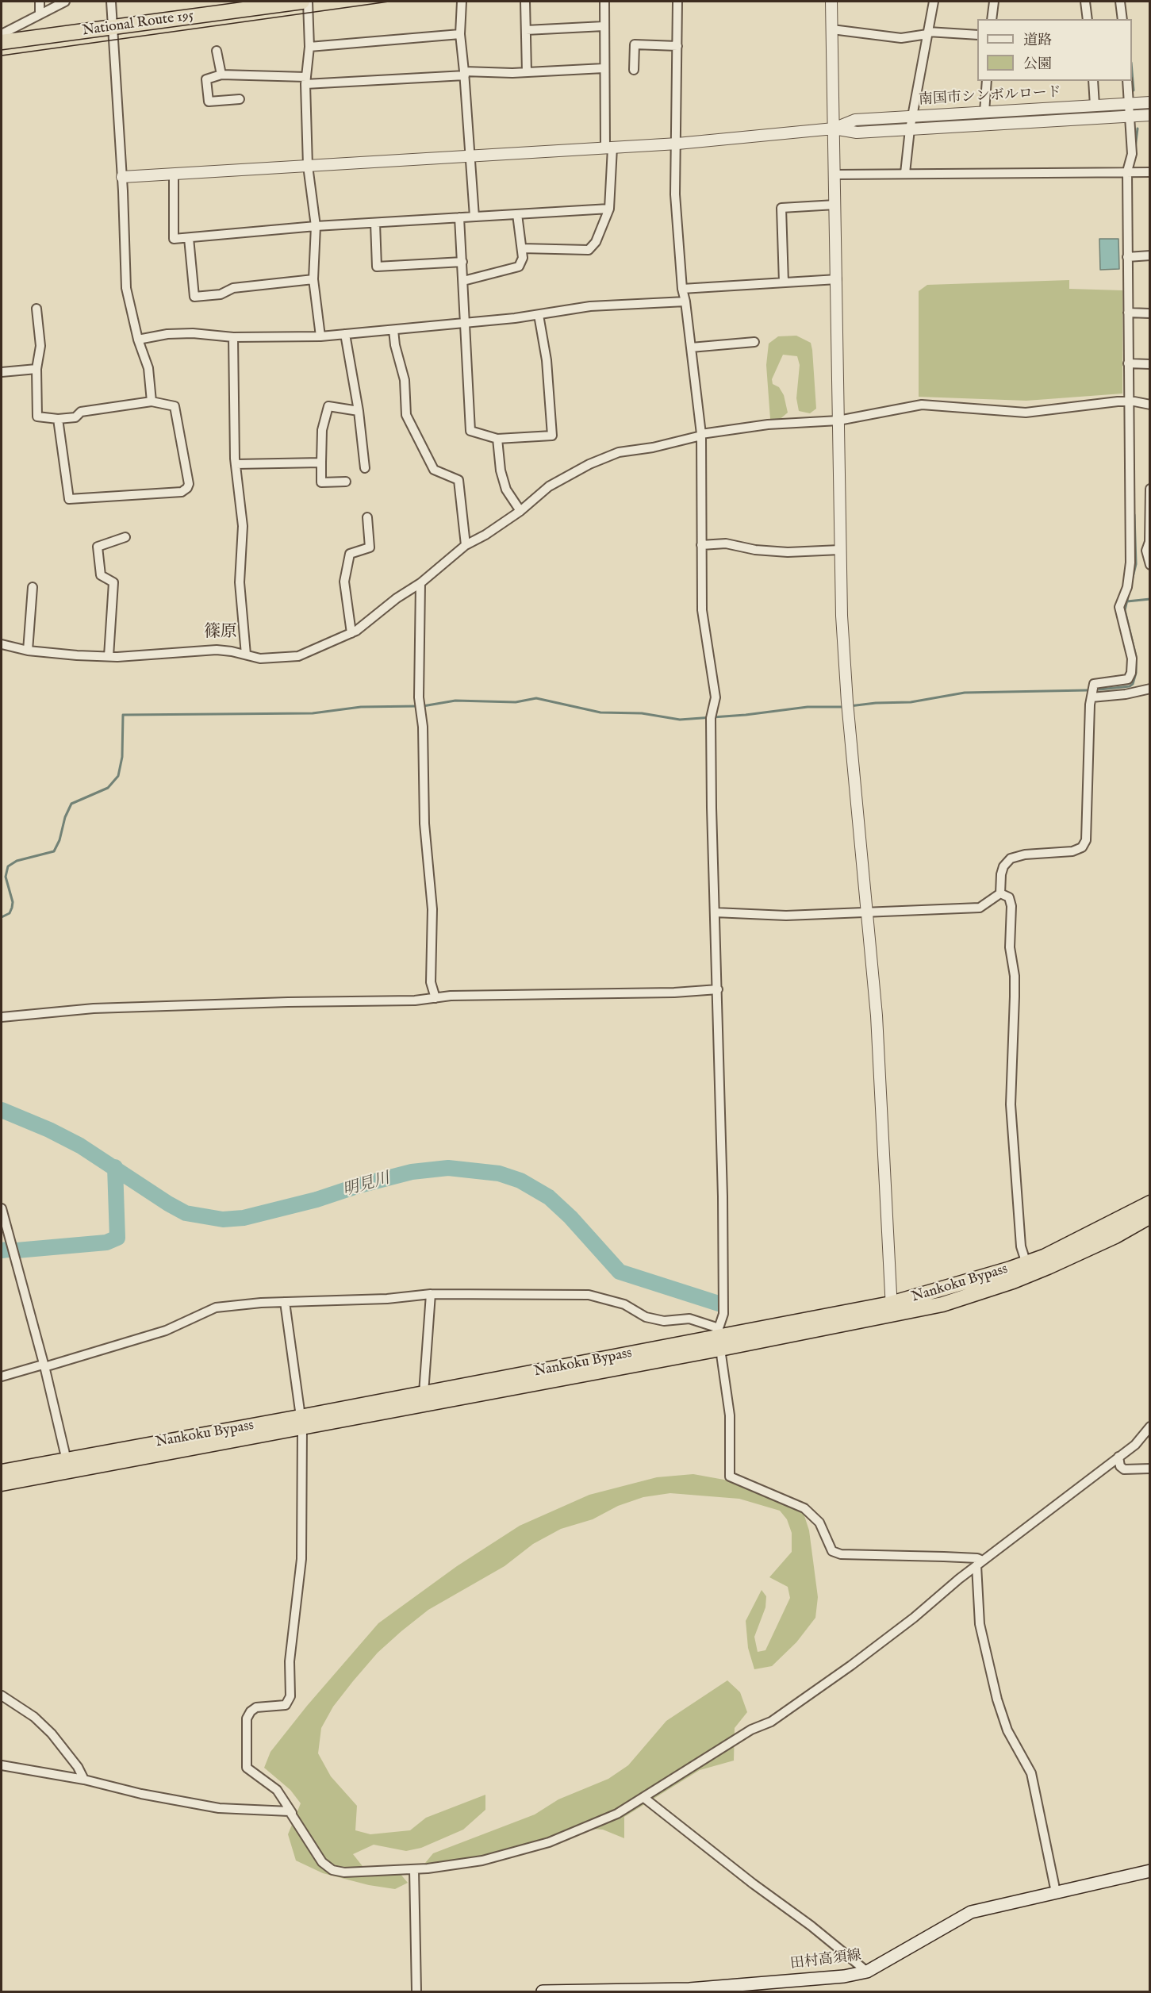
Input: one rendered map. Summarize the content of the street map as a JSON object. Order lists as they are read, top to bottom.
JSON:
{
  "streets": {
    "highway": ["National Route 195", "Nankoku Bypass"],
    "main road": ["田村高須線"],
    "street": ["南国市シンボルロード"]
  },
  "districts": ["篠原"],
  "water": ["明見川"],
  "legend": ["道路", "公園"]
}
